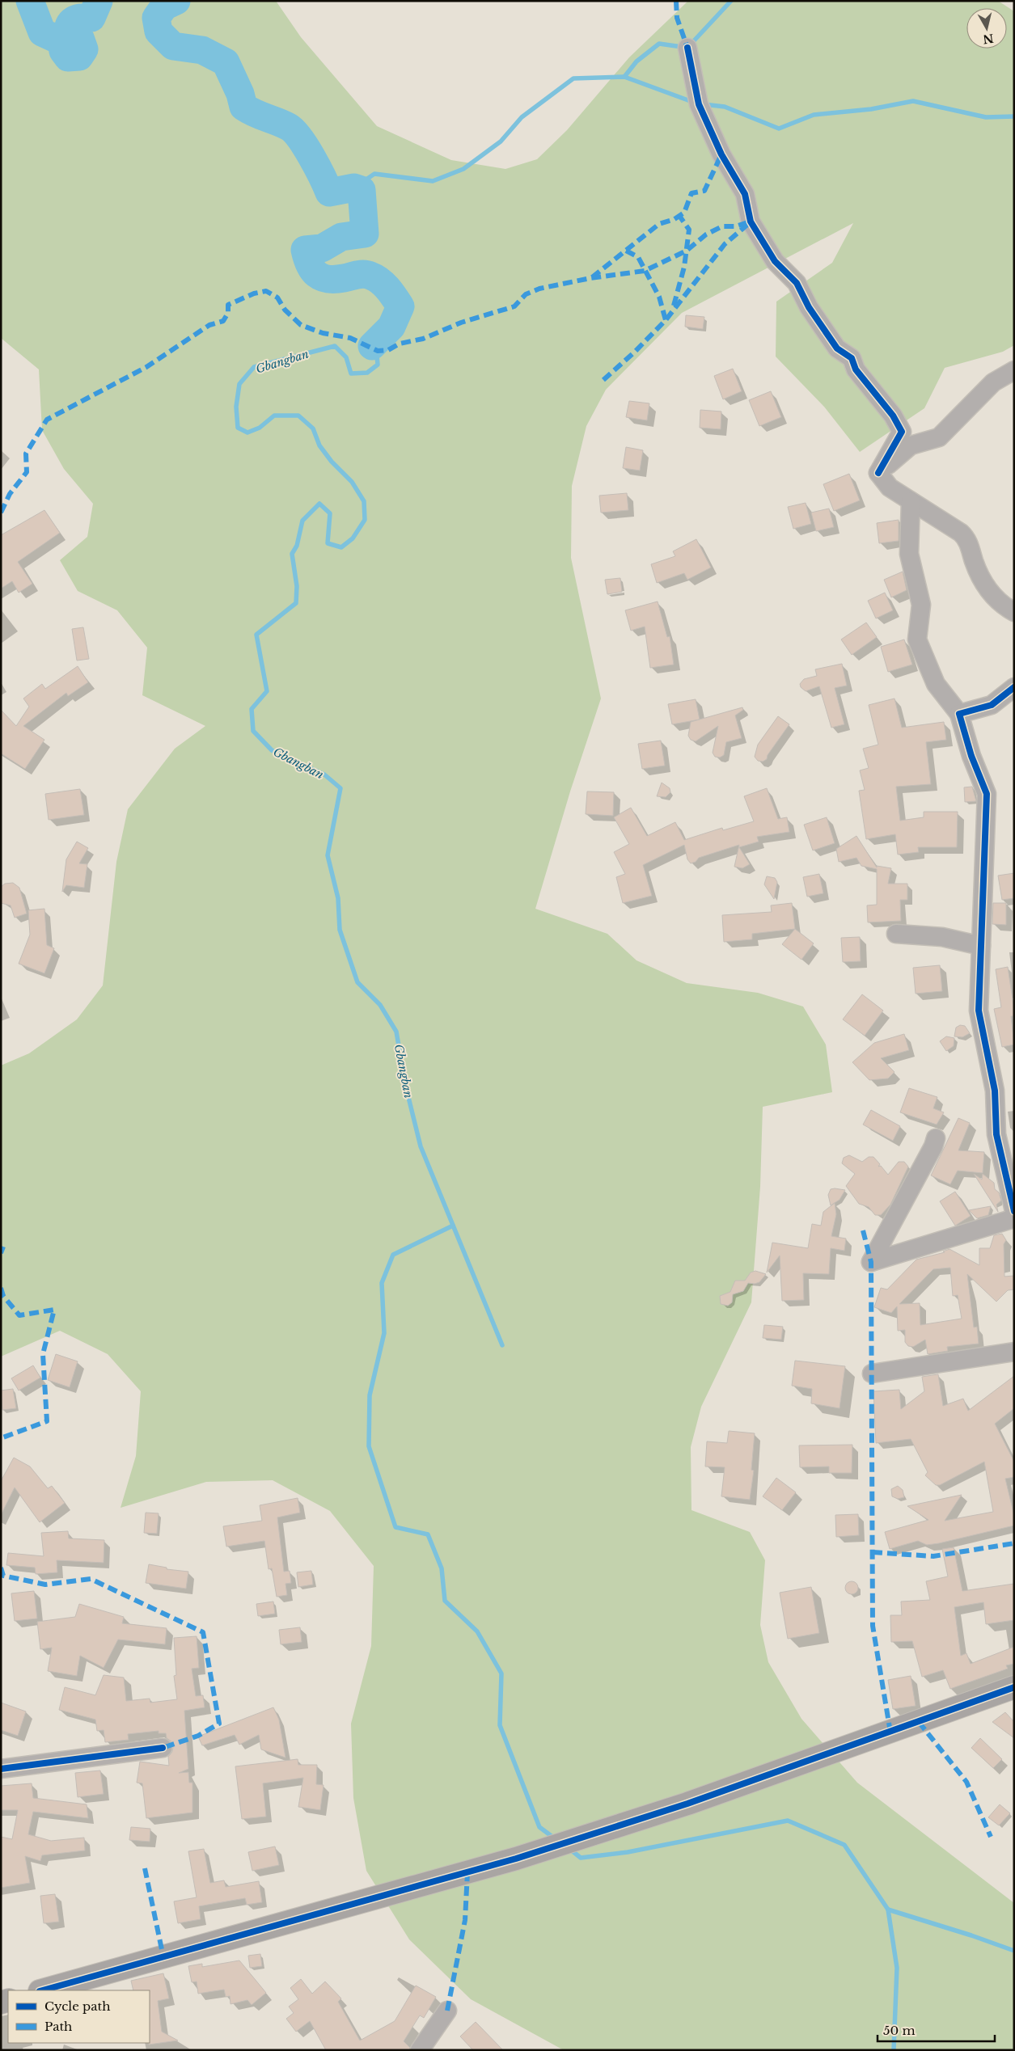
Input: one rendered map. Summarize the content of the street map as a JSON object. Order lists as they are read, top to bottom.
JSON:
{
  "water": ["Gbangban"],
  "legend": ["Cycle path", "Path"],
  "scale_bar": "50 m",
  "north": "bottom"
}
